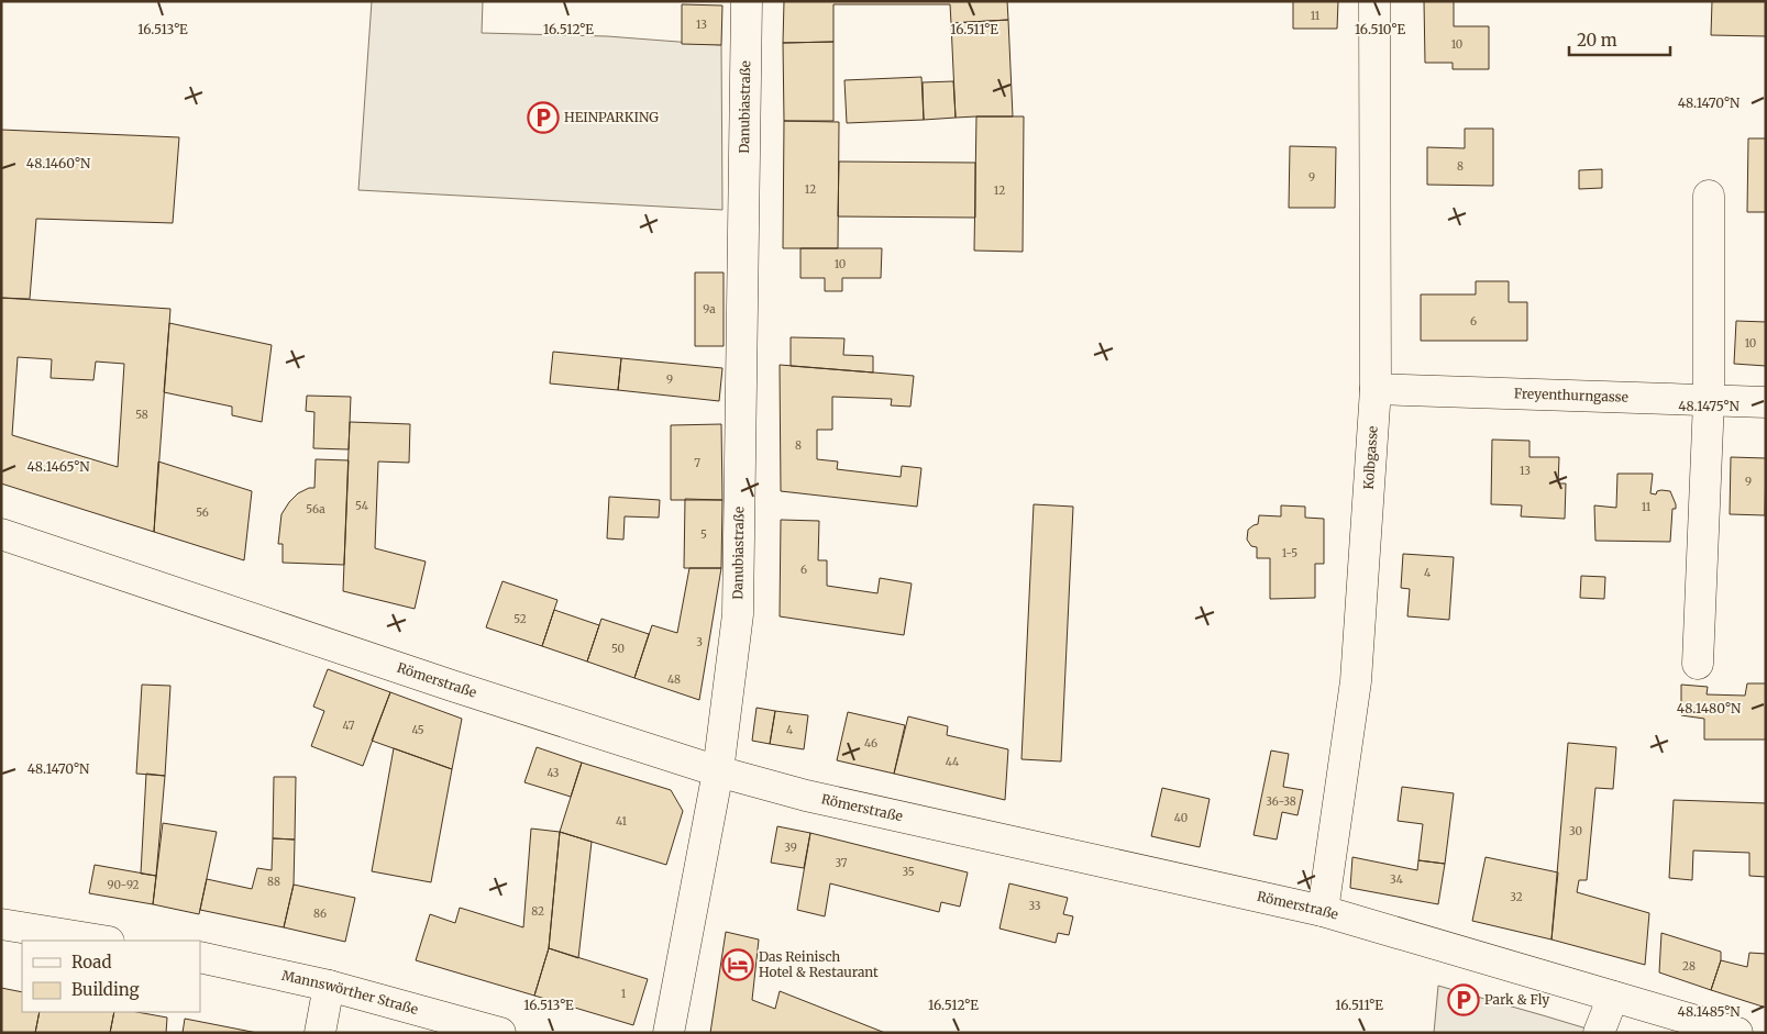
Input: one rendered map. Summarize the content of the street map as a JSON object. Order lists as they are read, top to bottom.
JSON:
{
  "streets": {
    "street": [
      "Danubiastraße",
      "Freyenthurngasse",
      "Kolbgasse",
      "Römerstraße",
      "Mannswörther Straße"
    ]
  },
  "crossings": [
    ["Danubiastraße", "Römerstraße"],
    ["Freyenthurngasse", "Kolbgasse"],
    ["Kolbgasse", "Römerstraße"]
  ],
  "places": {
    "parking": ["HEINPARKING", "Park & Fly"],
    "hotel": ["Das Reinisch Hotel & Restaurant"]
  },
  "house_numbers": [
    "11",
    "13",
    "10",
    "8",
    "9",
    "12",
    "12",
    "10",
    "9a",
    "6",
    "10",
    "9",
    "58",
    "8",
    "7",
    "13",
    "9",
    "54",
    "11",
    "56a",
    "56",
    "5",
    "1-5",
    "6",
    "4",
    "52",
    "3",
    "50",
    "48",
    "47",
    "45",
    "4",
    "46",
    "44",
    "43",
    "36-38",
    "40",
    "41",
    "30",
    "39",
    "37",
    "35",
    "34",
    "88",
    "90-92",
    "32",
    "33",
    "82",
    "86",
    "28",
    "1"
  ],
  "legend": ["Road", "Building"],
  "scale_bar": "20 m",
  "coordinates": [
    "16.513°E",
    "16.512°E",
    "16.511°E",
    "16.510°E",
    "48.1470°N",
    "48.1460°N",
    "48.1475°N",
    "48.1465°N",
    "48.1480°N",
    "48.1485°N"
  ]
}
